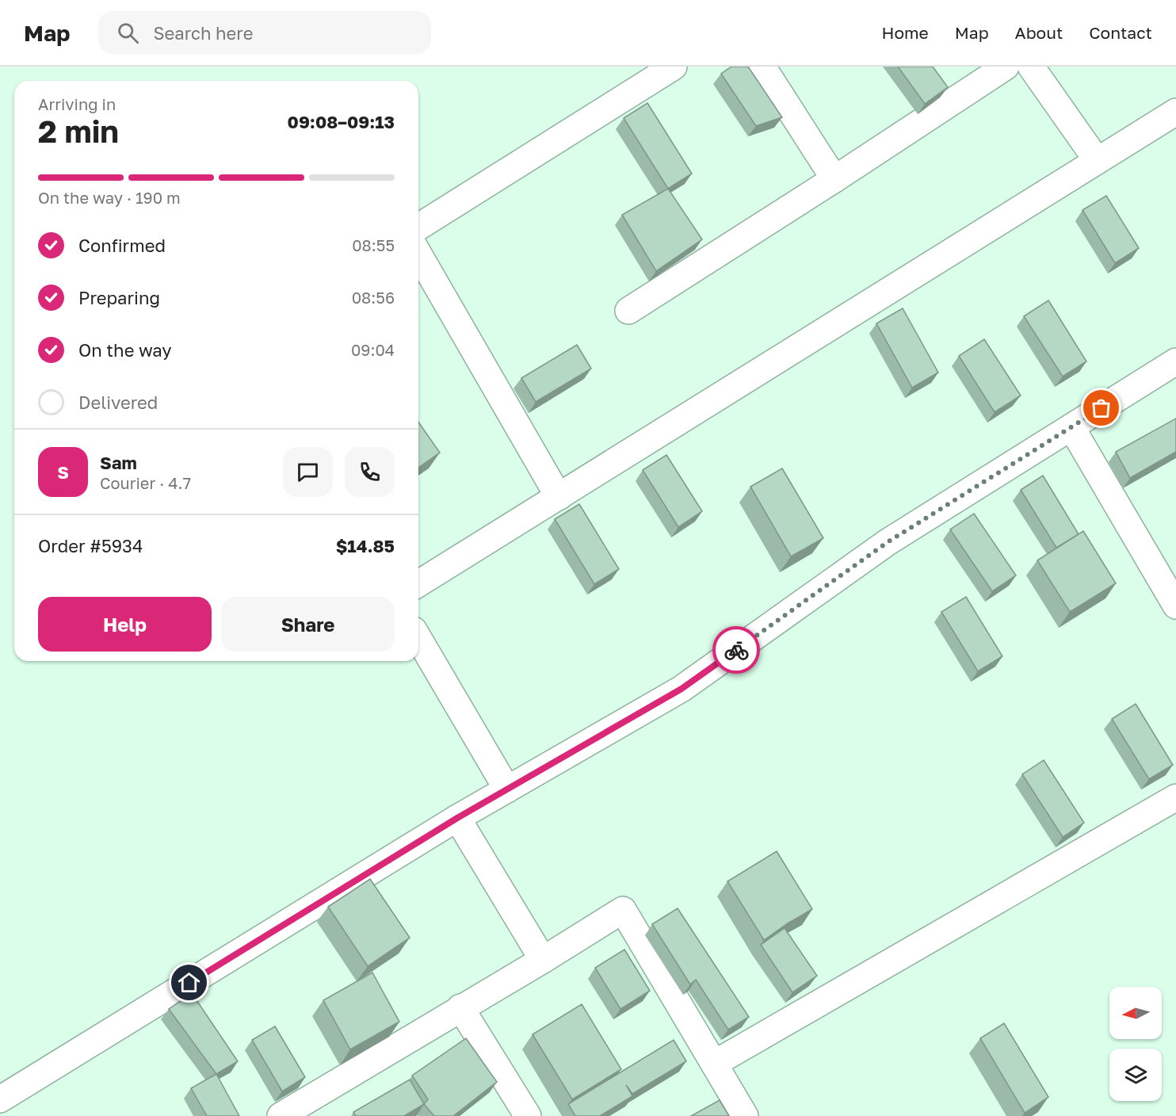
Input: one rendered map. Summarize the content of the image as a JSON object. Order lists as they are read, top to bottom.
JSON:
{
  "north": "left",
  "page": {
    "header": "Map",
    "search": "Search here",
    "nav": [
      "Home",
      "Map",
      "About",
      "Contact"
    ],
    "heading": ["2 min", "Arriving in", "09:08–09:13"],
    "panel": [
      "Sam",
      "Courier · 4.7",
      "Order #5934",
      "$14.85"
    ],
    "bar": "On the way · 190 m",
    "list": [
      ["Confirmed", "08:55"],
      ["Preparing", "08:56"],
      ["On the way", "09:04"],
      "Delivered"
    ],
    "round": "S",
    "buttons": ["Help", "Share"]
  }
}
